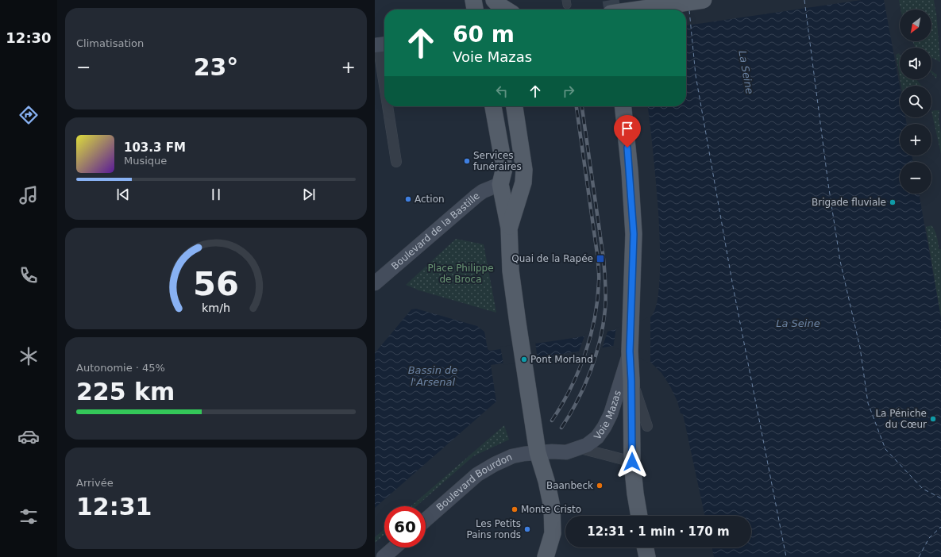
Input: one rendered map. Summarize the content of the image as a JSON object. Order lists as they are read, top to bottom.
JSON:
{
  "streets": {
    "main road": ["Boulevard de la Bastille", "Voie Mazas", "Boulevard Bourdon"]
  },
  "crossings": [
    ["Voie Mazas", "Boulevard Bourdon"]
  ],
  "water": ["La Seine", "Bassin de l'Arsenal"],
  "parks": ["Place Philippe de Broca"],
  "places": {
    "other": [
      "Services funéraires",
      "Action",
      "Brigade fluviale",
      "Pont Morland",
      "La Péniche du Cœur",
      "Baanbeck",
      "Monte Cristo",
      "Les Petits Pains ronds"
    ],
    "transit": ["Quai de la Rapée"]
  },
  "north": "bottom left",
  "page": {
    "tabs": "12:30",
    "tile": [
      "Climatisation",
      ["Autonomie · 45%", "225 km"],
      ["Arrivée", "12:31"]
    ],
    "map_buttons": ["+", "−"],
    "turn": ["60 m", "Voie Mazas"],
    "heat": ["−", "23°", "+"],
    "song": ["103.3 FM", "Musique"],
    "limit": "60",
    "trip": "12:31 · 1 min · 170 m",
    "gauge": ["56", "km/h"]
  }
}
